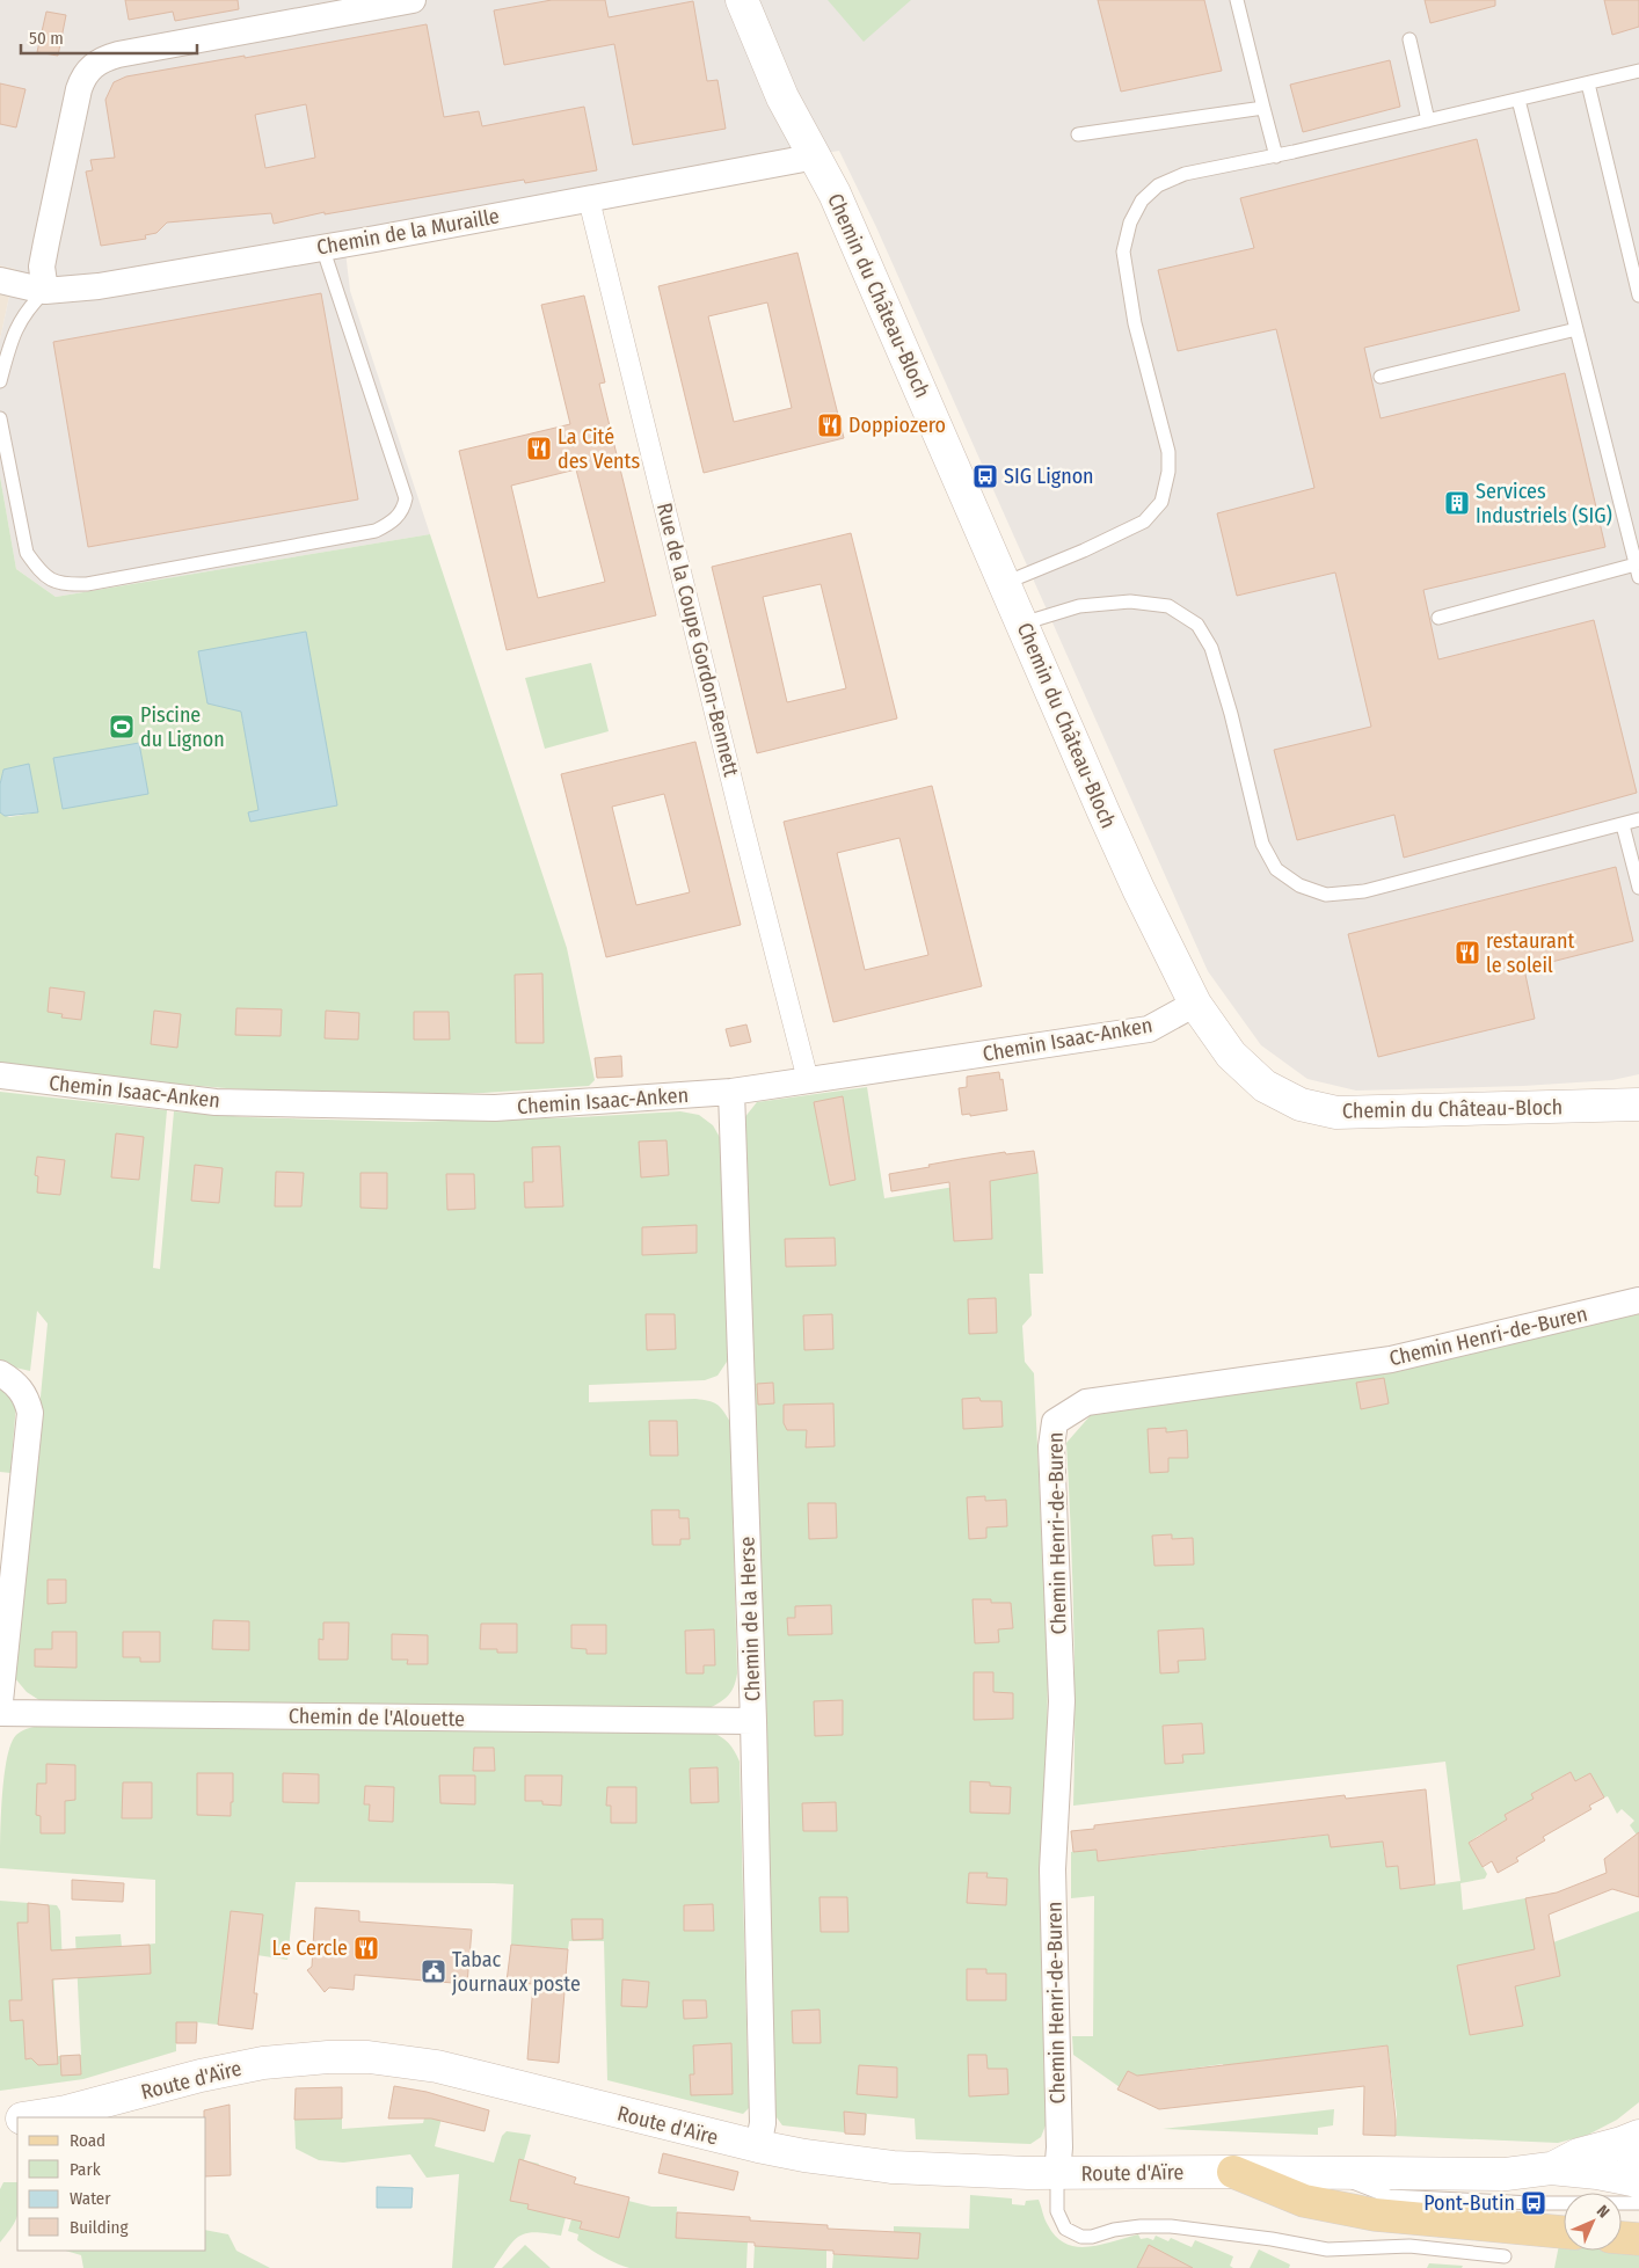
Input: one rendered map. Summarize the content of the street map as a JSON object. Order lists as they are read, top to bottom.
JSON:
{
  "streets": {
    "street": [
      "Chemin de la Muraille",
      "Chemin du Château-Bloch",
      "Rue de la Coupe Gordon-Bennett",
      "Chemin Isaac-Anken",
      "Chemin Henri-de-Buren",
      "Chemin de la Herse",
      "Chemin de l'Alouette",
      "Route d'Aïre"
    ]
  },
  "crossings": [
    ["Chemin de la Muraille", "Chemin du Château-Bloch"],
    ["Chemin de la Muraille", "Rue de la Coupe Gordon-Bennett"],
    ["Chemin du Château-Bloch", "Chemin Isaac-Anken"],
    ["Rue de la Coupe Gordon-Bennett", "Chemin Isaac-Anken"],
    ["Chemin Isaac-Anken", "Chemin de la Herse"],
    ["Chemin Henri-de-Buren", "Route d'Aïre"],
    ["Chemin de la Herse", "Chemin de l'Alouette"],
    ["Chemin de la Herse", "Route d'Aïre"]
  ],
  "places": {
    "restaurant": [
      "Doppiozero",
      "La Cité des Vents",
      "restaurant le soleil",
      "Le Cercle"
    ],
    "bus stop": ["SIG Lignon", "Pont-Butin"],
    "building": ["Services Industriels (SIG)"],
    "sports": ["Piscine du Lignon"],
    "public building": ["Tabac journaux poste"]
  },
  "legend": [
    "Road",
    "Park",
    "Water",
    "Building"
  ],
  "scale_bar": "50 m",
  "north": "top right"
}
